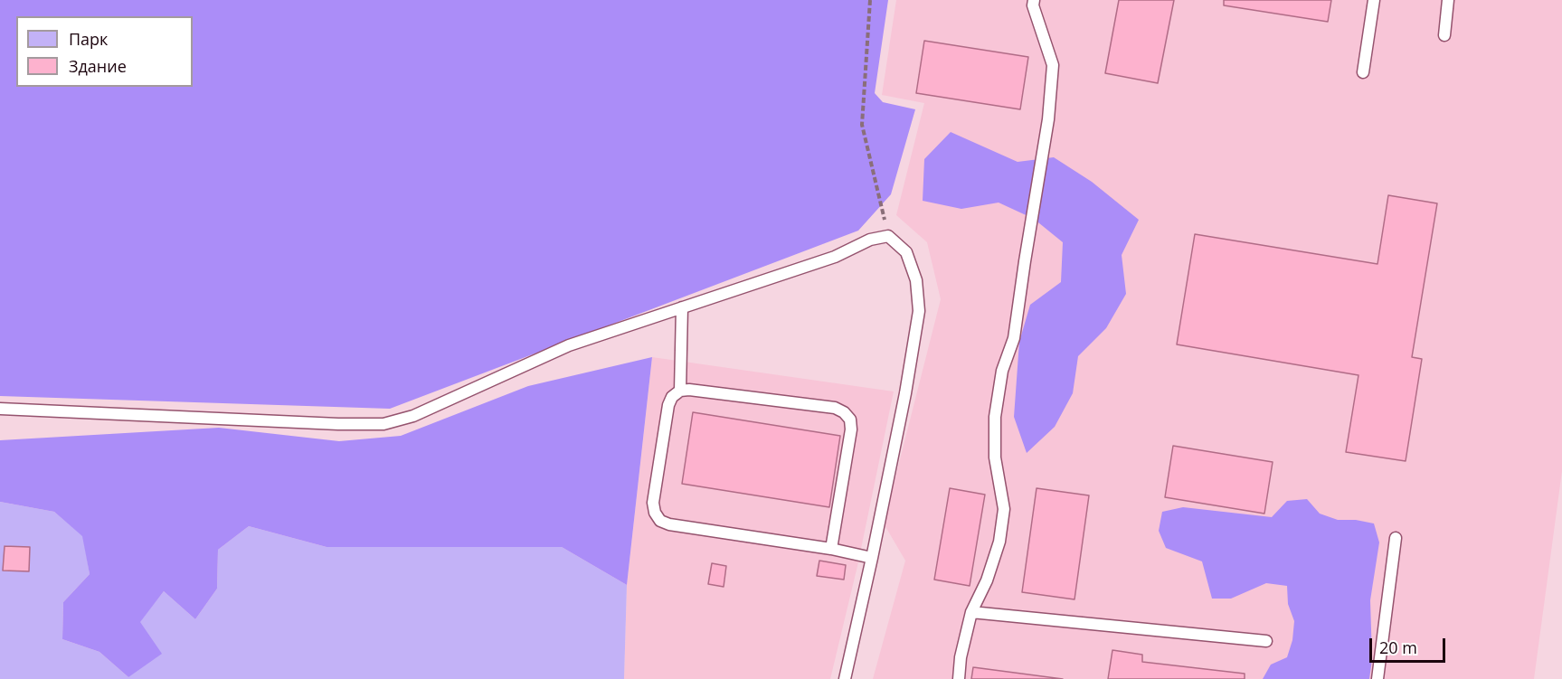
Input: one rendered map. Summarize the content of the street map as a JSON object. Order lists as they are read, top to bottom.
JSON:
{
  "legend": ["Парк", "Здание"],
  "scale_bar": "20 m"
}
